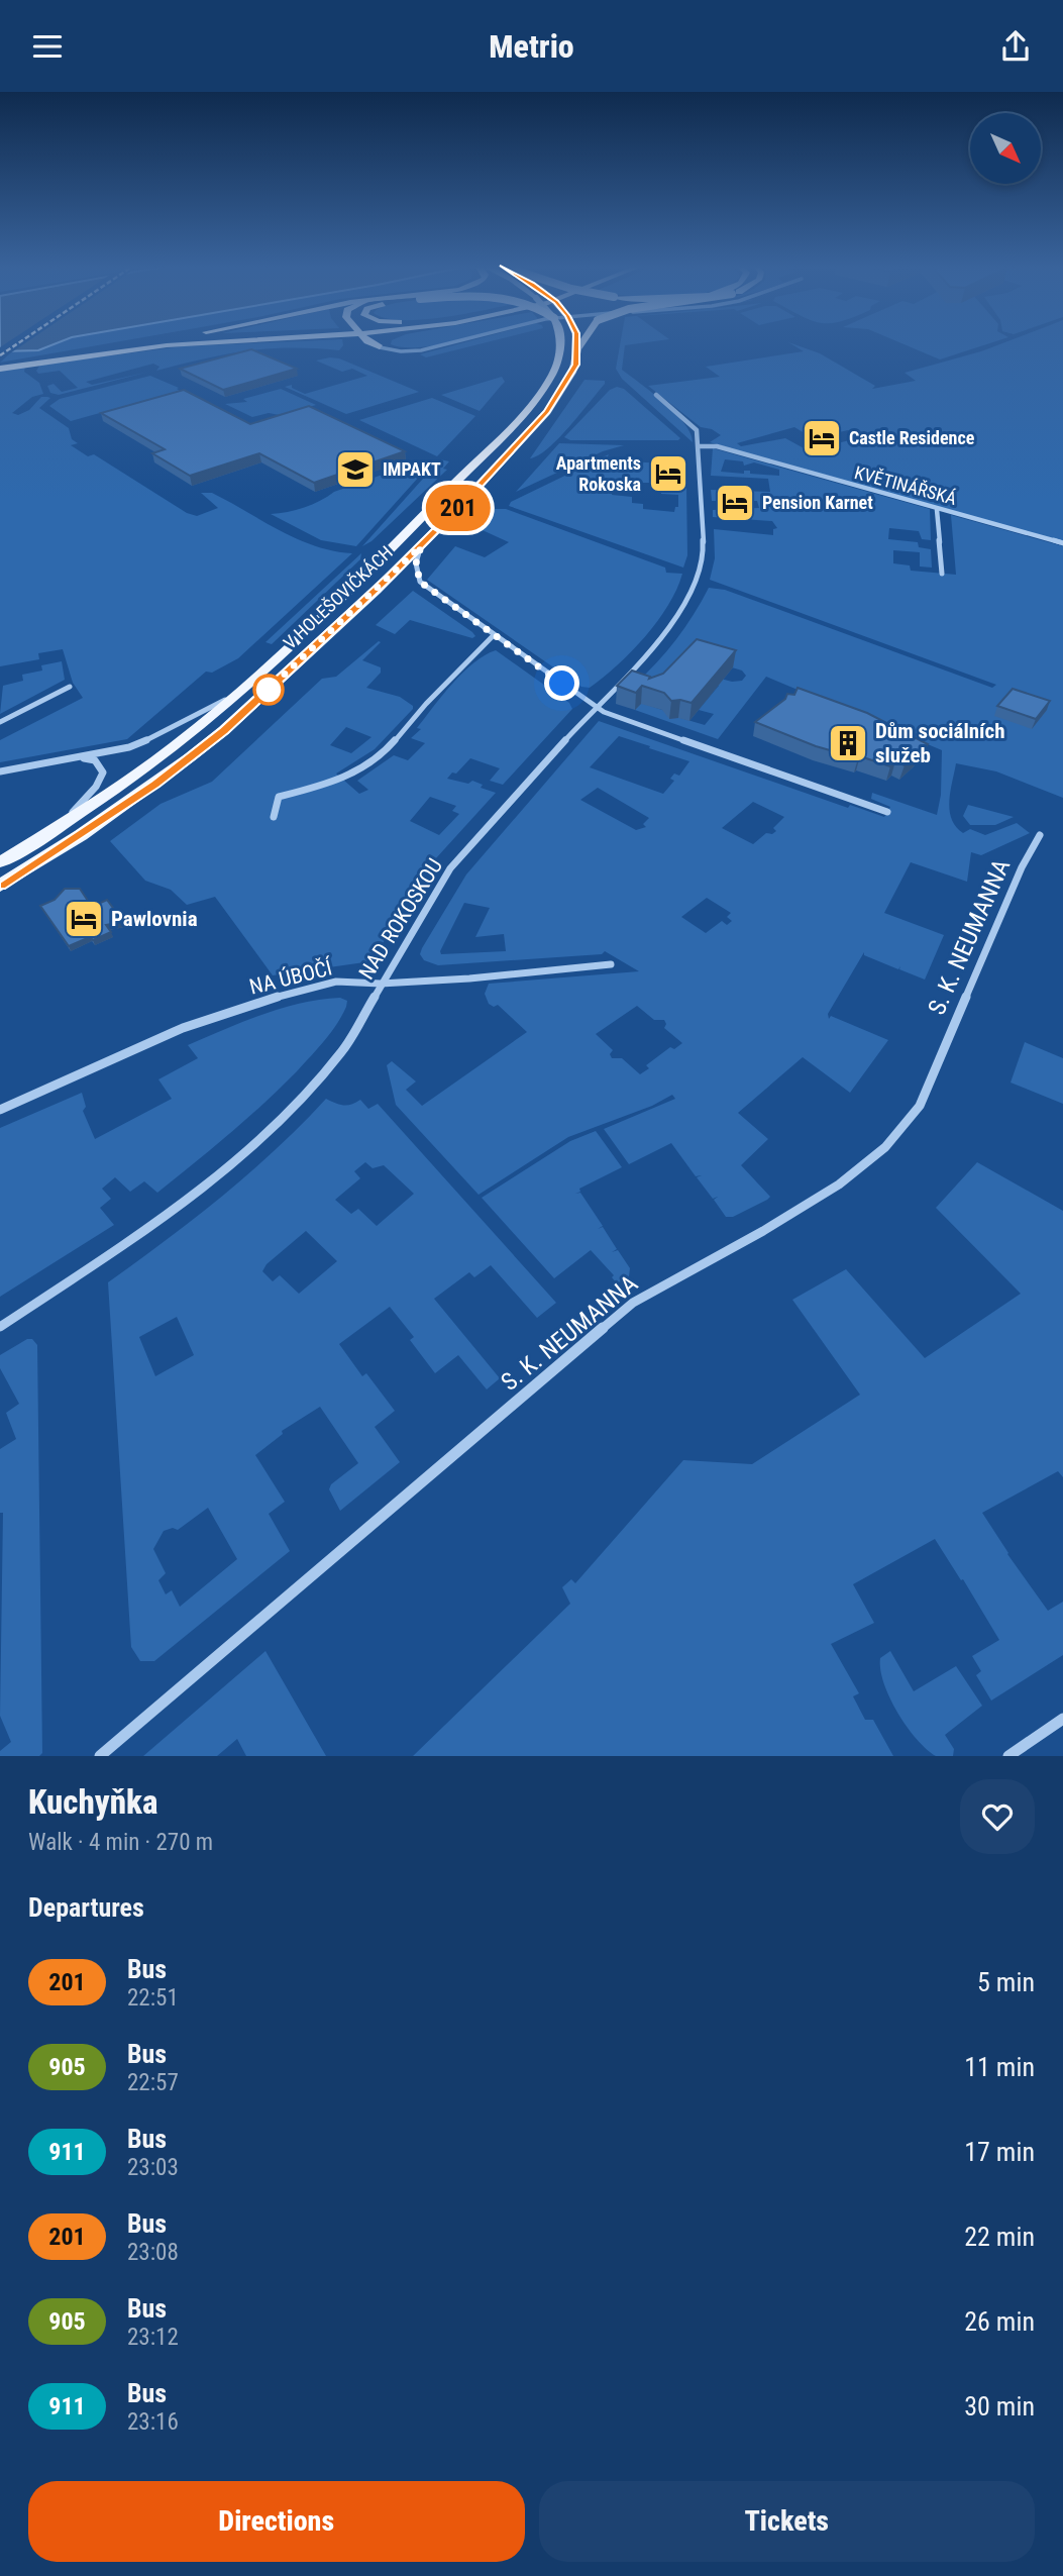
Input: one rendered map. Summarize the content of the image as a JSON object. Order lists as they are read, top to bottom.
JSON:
{
  "streets": {
    "main road": ["V HOLEŠOVIČKÁCH"],
    "street": [
      "KVĚTINÁŘSKÁ",
      "NAD ROKOSKOU",
      "S. K. NEUMANNA",
      "NA ÚBOČÍ"
    ]
  },
  "crossings": [
    ["KVĚTINÁŘSKÁ", "NAD ROKOSKOU"],
    ["NAD ROKOSKOU", "NA ÚBOČÍ"]
  ],
  "places": {
    "hotel": [
      "Castle Residence",
      "Apartments Rokoska",
      "Pension Karnet",
      "Pawlovnia"
    ],
    "school or university": ["IMPAKT"],
    "building": ["Dům sociálních služeb"]
  },
  "lines": ["bus line 201"],
  "north": "bottom right",
  "page": {
    "header": "Metrio",
    "on_map": "201",
    "heading": [
      ["Kuchyňka", "Walk · 4 min · 270 m"],
      "Departures"
    ],
    "list": [
      {
        "mark": "201",
        "name": "Bus",
        "note": "22:51",
        "value": "5 min"
      },
      {
        "mark": "905",
        "name": "Bus",
        "note": "22:57",
        "value": "11 min"
      },
      {
        "mark": "911",
        "name": "Bus",
        "note": "23:03",
        "value": "17 min"
      },
      {
        "mark": "201",
        "name": "Bus",
        "note": "23:08",
        "value": "22 min"
      },
      {
        "mark": "905",
        "name": "Bus",
        "note": "23:12",
        "value": "26 min"
      },
      {
        "mark": "911",
        "name": "Bus",
        "note": "23:16",
        "value": "30 min"
      }
    ],
    "buttons": ["Directions", "Tickets"]
  }
}
